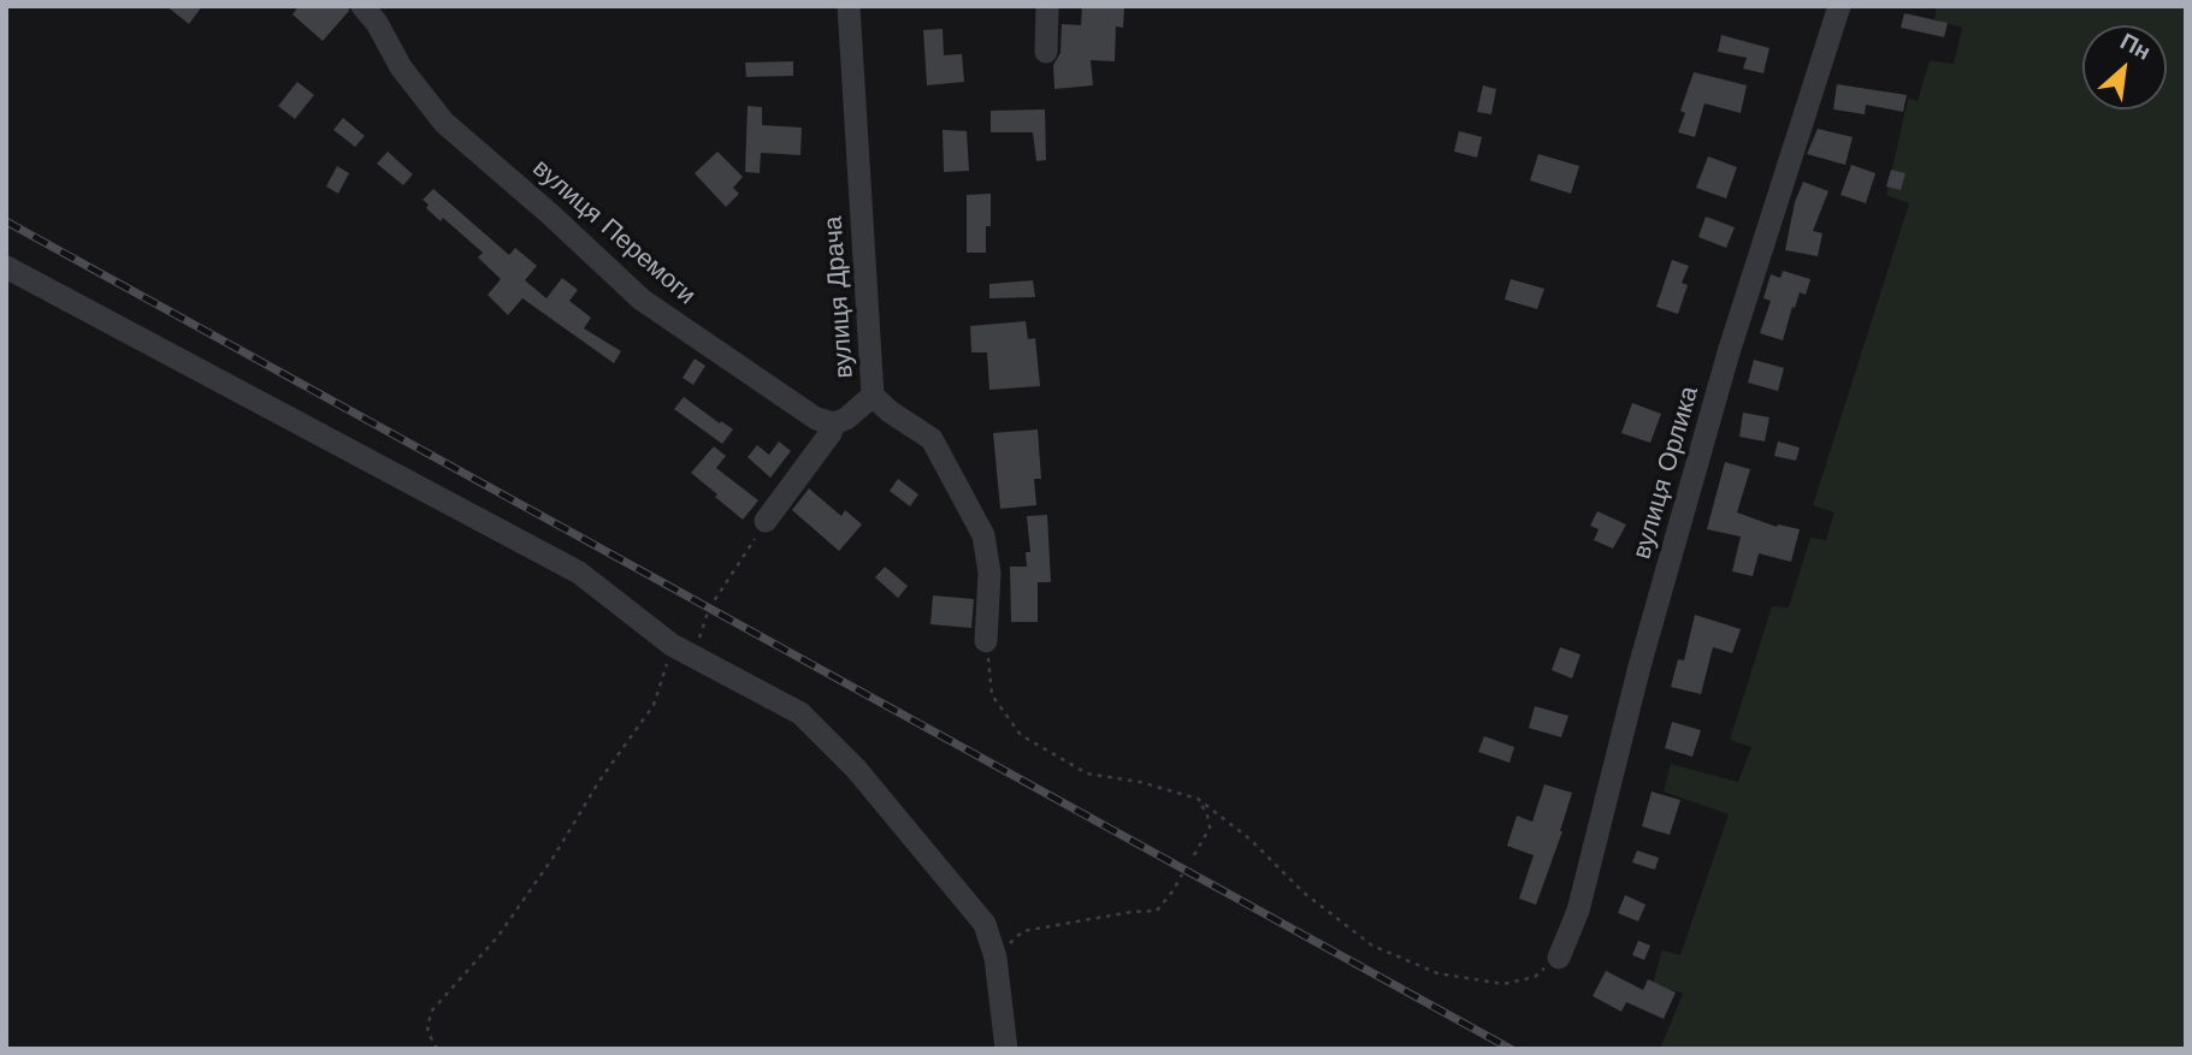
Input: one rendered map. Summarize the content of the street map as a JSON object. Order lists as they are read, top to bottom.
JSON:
{
  "streets": {
    "street": ["вулиця Перемоги", "вулиця Драча", "вулиця Орлика"]
  },
  "north": "top right"
}
